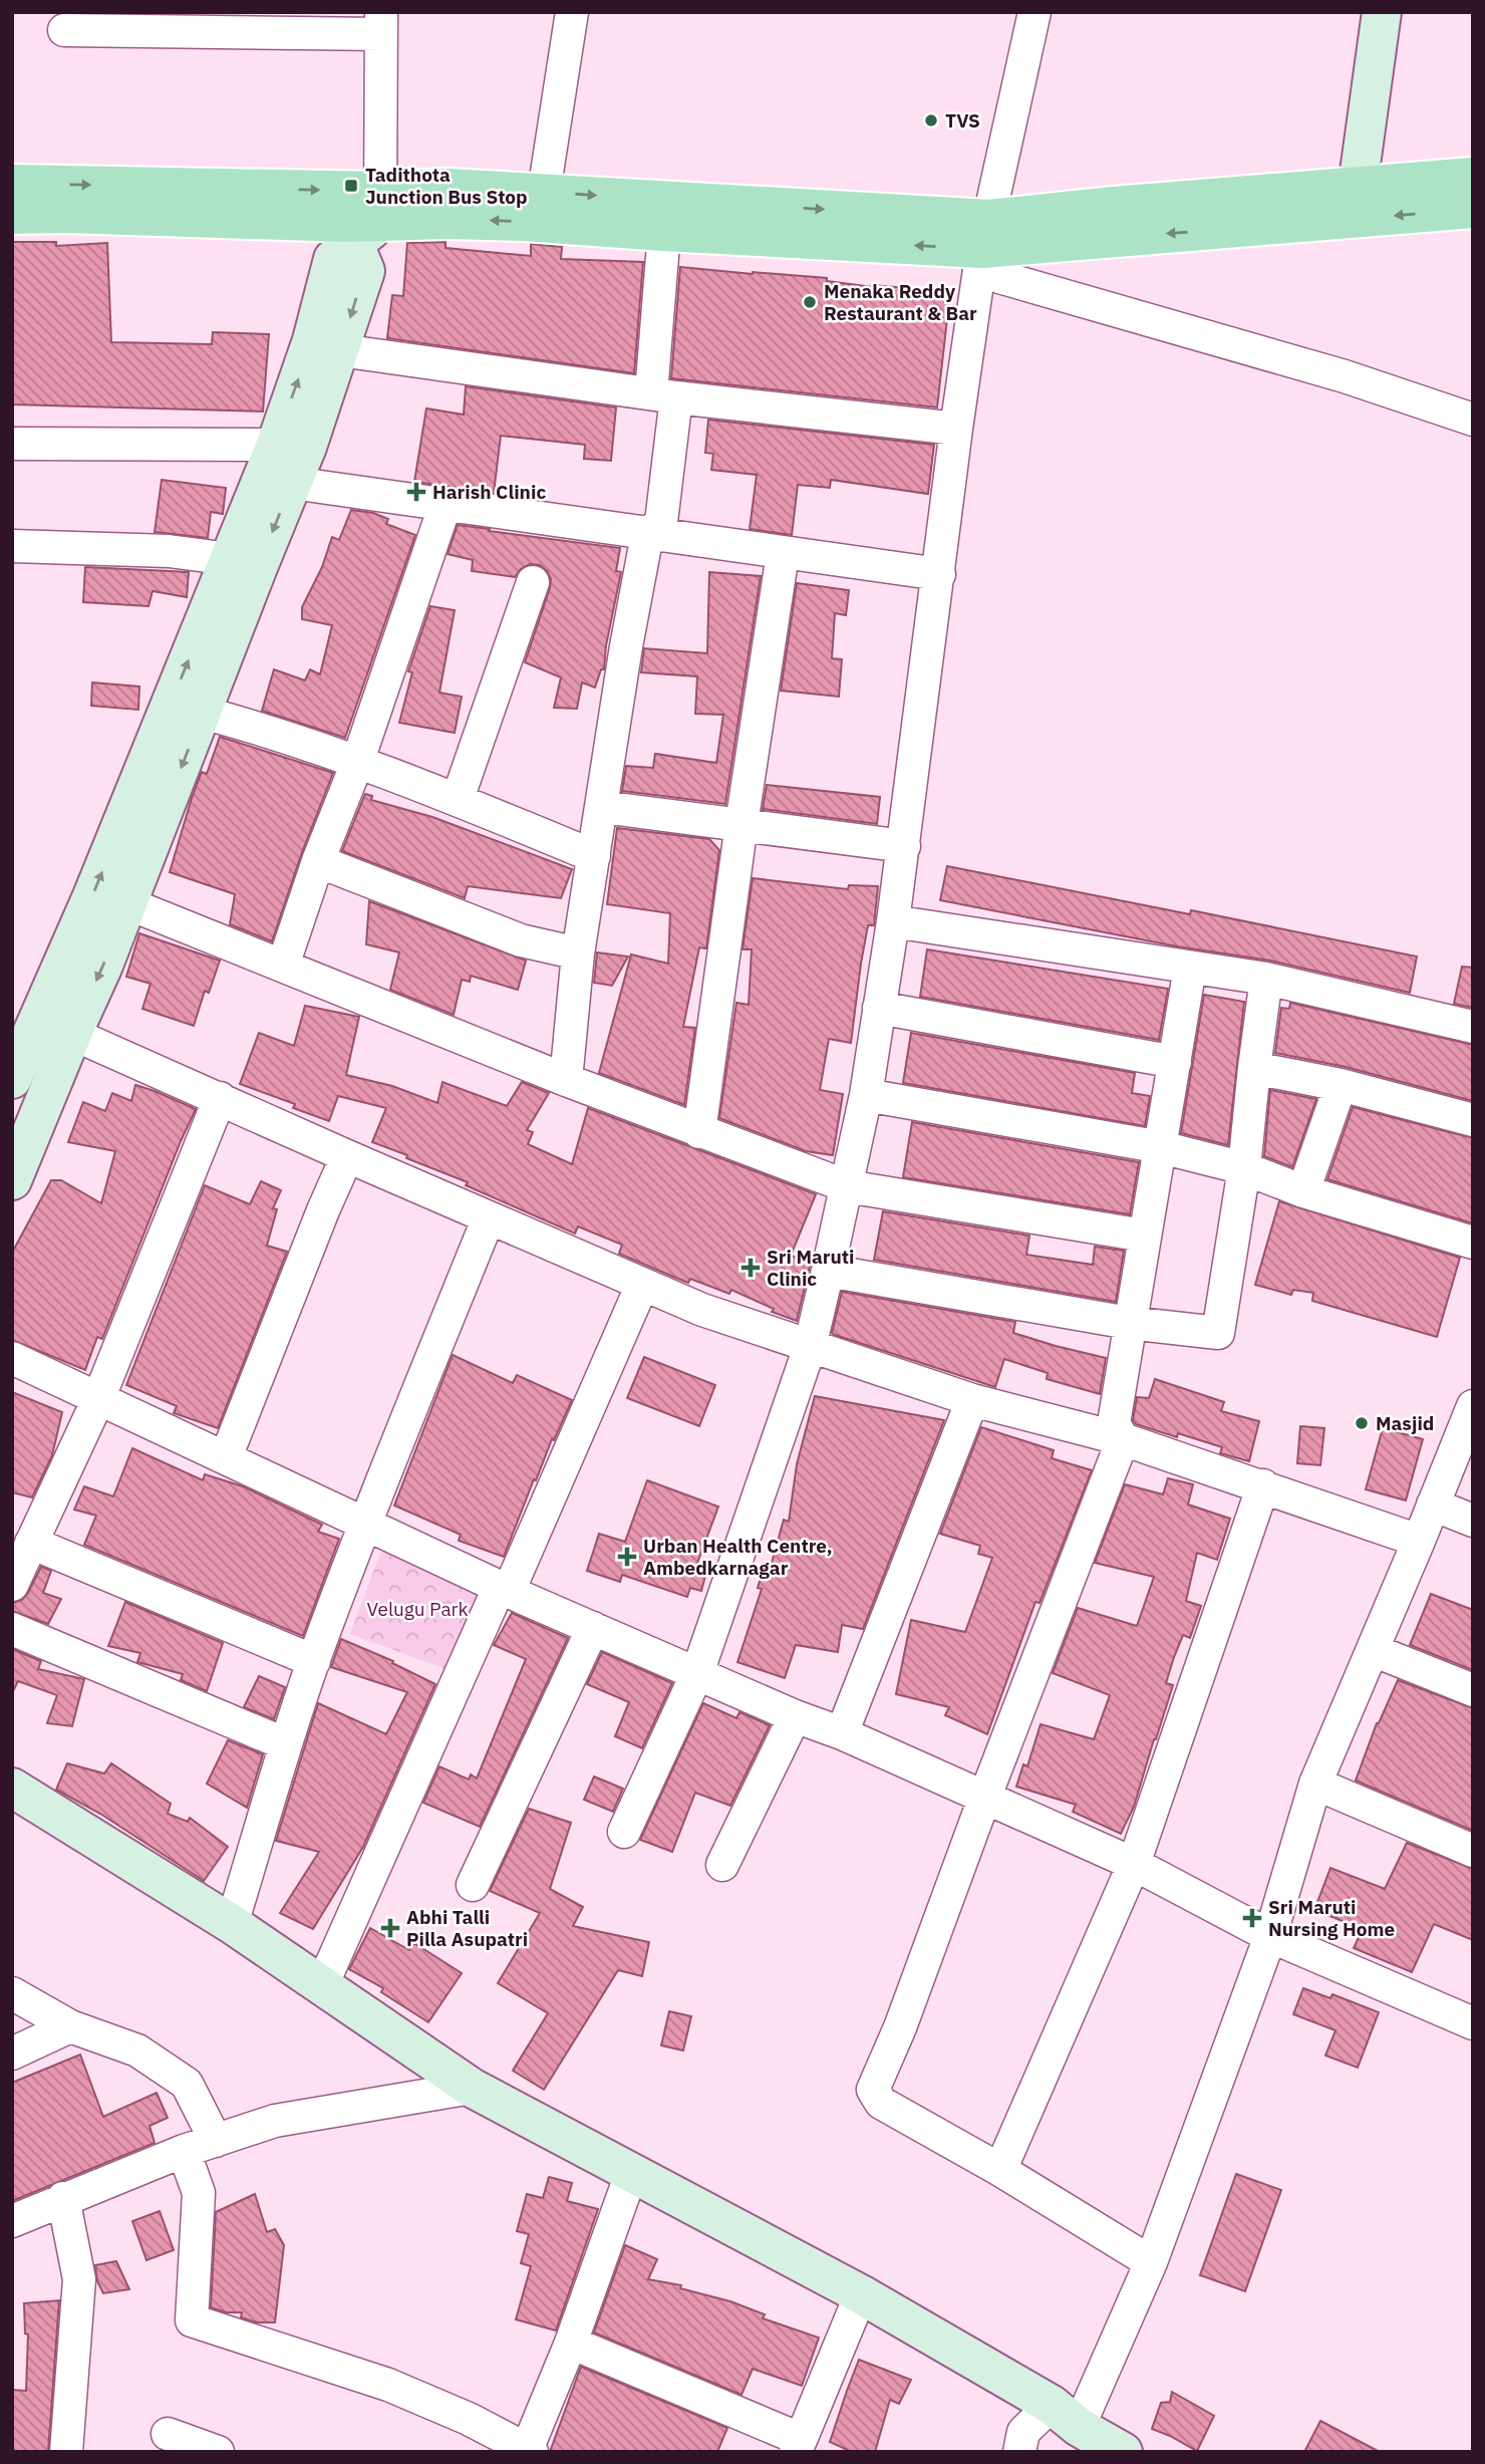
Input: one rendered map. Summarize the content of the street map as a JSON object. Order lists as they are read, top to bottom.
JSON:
{
  "parks": ["Velugu Park"],
  "places": {
    "other": ["TVS", "Menaka Reddy Restaurant & Bar", "Masjid"],
    "transit": ["Tadithota Junction Bus Stop"],
    "health": [
      "Harish Clinic",
      "Sri Maruti Clinic",
      "Urban Health Centre, Ambedkarnagar",
      "Sri Maruti Nursing Home",
      "Abhi Talli Pilla Asupatri"
    ]
  }
}
